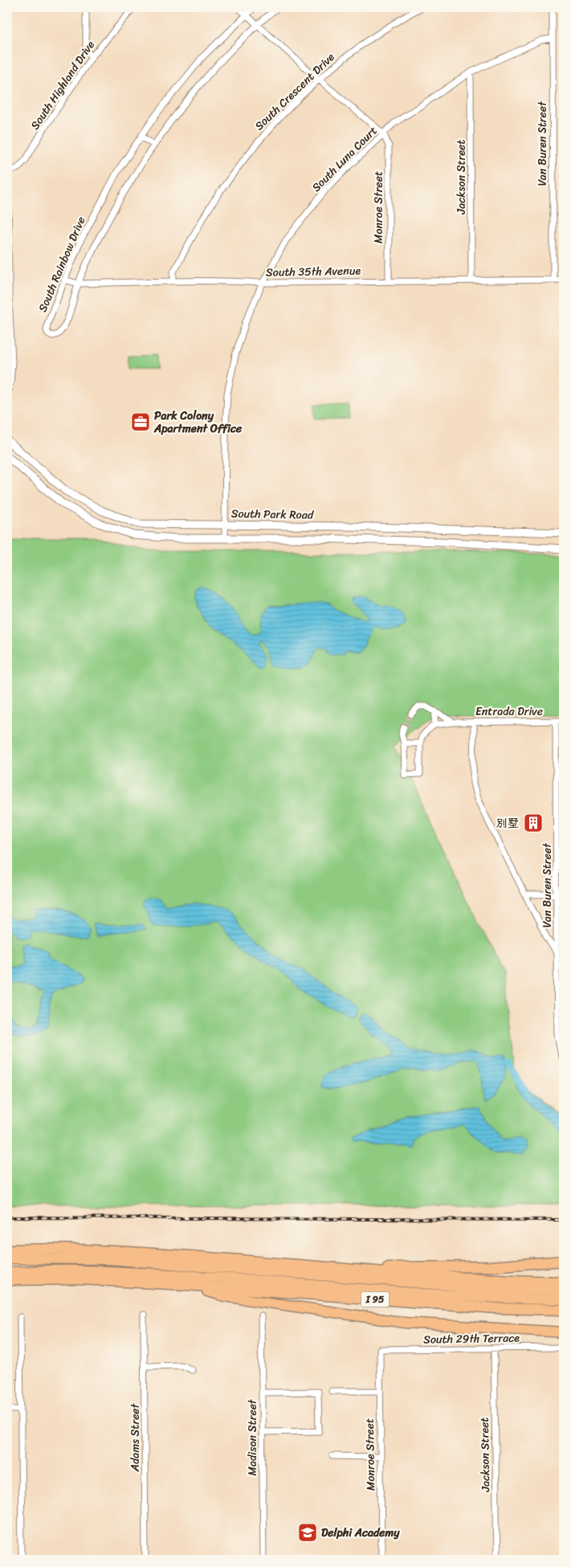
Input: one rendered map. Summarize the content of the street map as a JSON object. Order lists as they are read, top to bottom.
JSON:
{
  "streets": {
    "highway": ["I 95"],
    "street": [
      "South Highland Drive",
      "South Crescent Drive",
      "Van Buren Street",
      "South Luna Court",
      "Jackson Street",
      "Monroe Street",
      "South Rainbow Drive",
      "South 35th Avenue",
      "South Park Road",
      "Entrada Drive",
      "South 29th Terrace",
      "Adams Street",
      "Madison Street"
    ]
  },
  "crossings": [
    ["South Crescent Drive", "South 35th Avenue"],
    ["Van Buren Street", "South Luna Court"],
    ["Van Buren Street", "South 35th Avenue"],
    ["Van Buren Street", "Entrada Drive"],
    ["South Luna Court", "Jackson Street"],
    ["South Luna Court", "Monroe Street"],
    ["South Luna Court", "South 35th Avenue"],
    ["South Luna Court", "South Park Road"],
    ["Jackson Street", "South 35th Avenue"],
    ["Jackson Street", "South 29th Terrace"],
    ["Monroe Street", "South 35th Avenue"],
    ["Monroe Street", "South 29th Terrace"],
    ["South Rainbow Drive", "South 35th Avenue"]
  ],
  "places": {
    "office": ["Park Colony Apartment Office"],
    "building": ["别墅"],
    "school or university": ["Delphi Academy"]
  }
}
